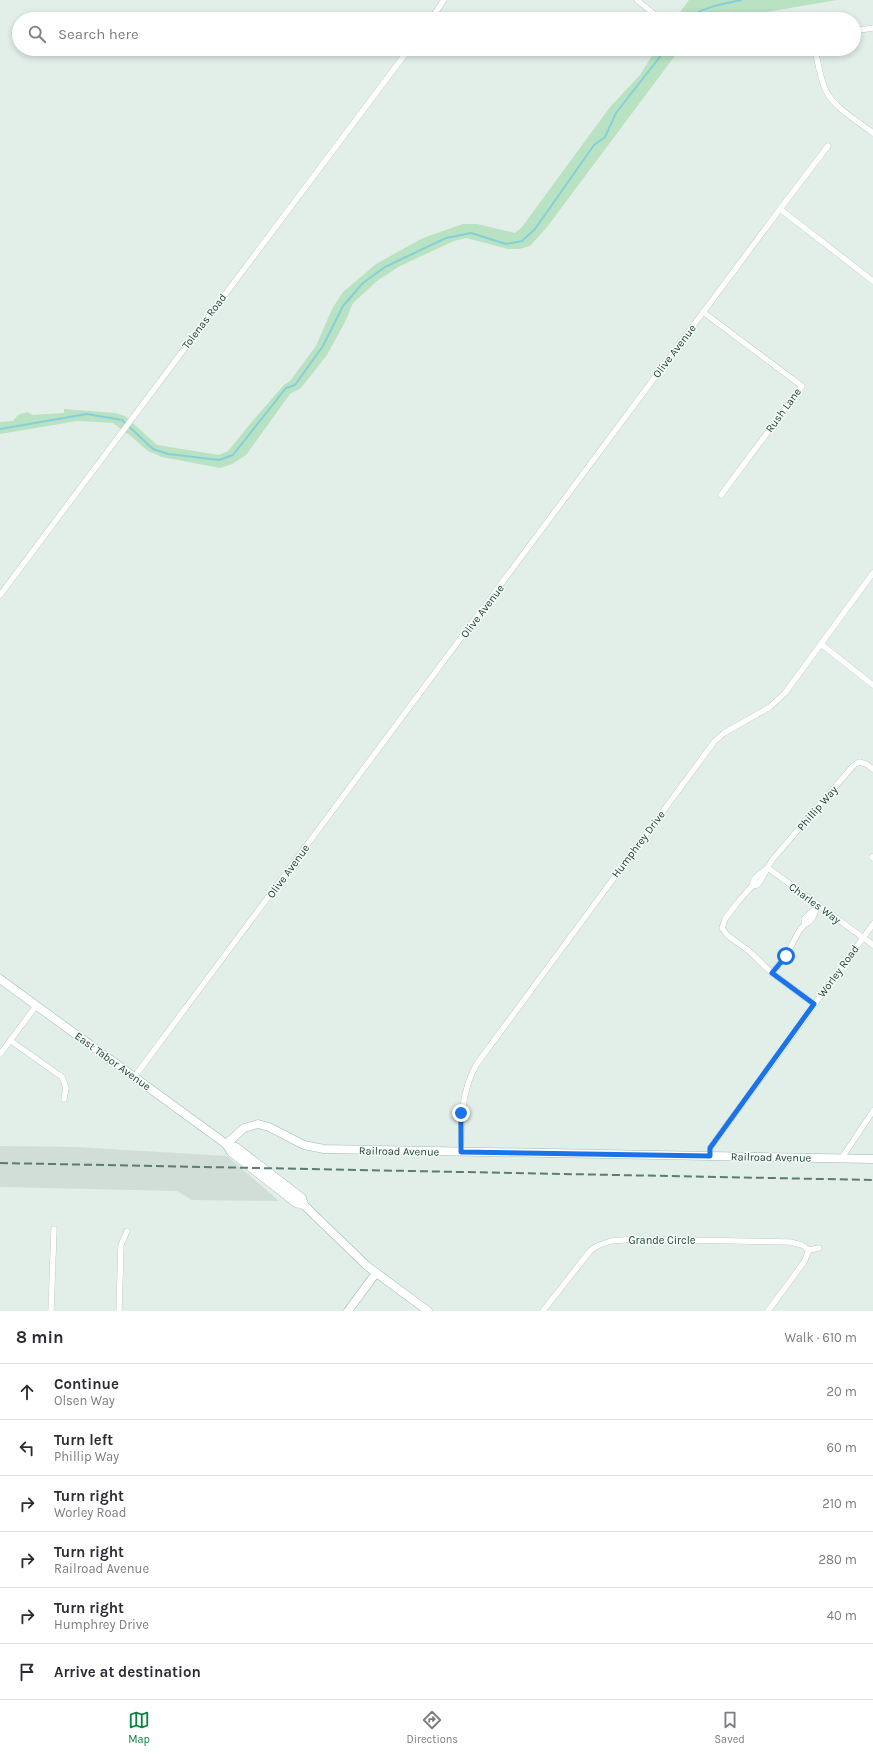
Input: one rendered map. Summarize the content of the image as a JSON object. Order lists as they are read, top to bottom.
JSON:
{
  "streets": {
    "main road": ["East Tabor Avenue", "Railroad Avenue"],
    "street": [
      "Tolenas Road",
      "Olive Avenue",
      "Rush Lane",
      "Phillip Way",
      "Humphrey Drive",
      "Charles Way",
      "Worley Road",
      "Grande Circle"
    ]
  },
  "crossings": [
    ["Olive Avenue", "Rush Lane"],
    ["Olive Avenue", "East Tabor Avenue"],
    ["Phillip Way", "Charles Way"],
    ["Phillip Way", "Worley Road"],
    ["Humphrey Drive", "Railroad Avenue"],
    ["Charles Way", "Worley Road"],
    ["Worley Road", "Railroad Avenue"],
    ["East Tabor Avenue", "Railroad Avenue"]
  ],
  "page": {
    "search": "Search here",
    "heading": ["8 min", "Walk · 610 m"],
    "list": [
      ["Continue", "Olsen Way", "20 m"],
      ["Turn left", "Phillip Way", "60 m"],
      ["Turn right", "Worley Road", "210 m"],
      ["Turn right", "Railroad Avenue", "280 m"],
      ["Turn right", "Humphrey Drive", "40 m"],
      "Arrive at destination"
    ],
    "nav": ["Map", "Directions", "Saved"]
  }
}
